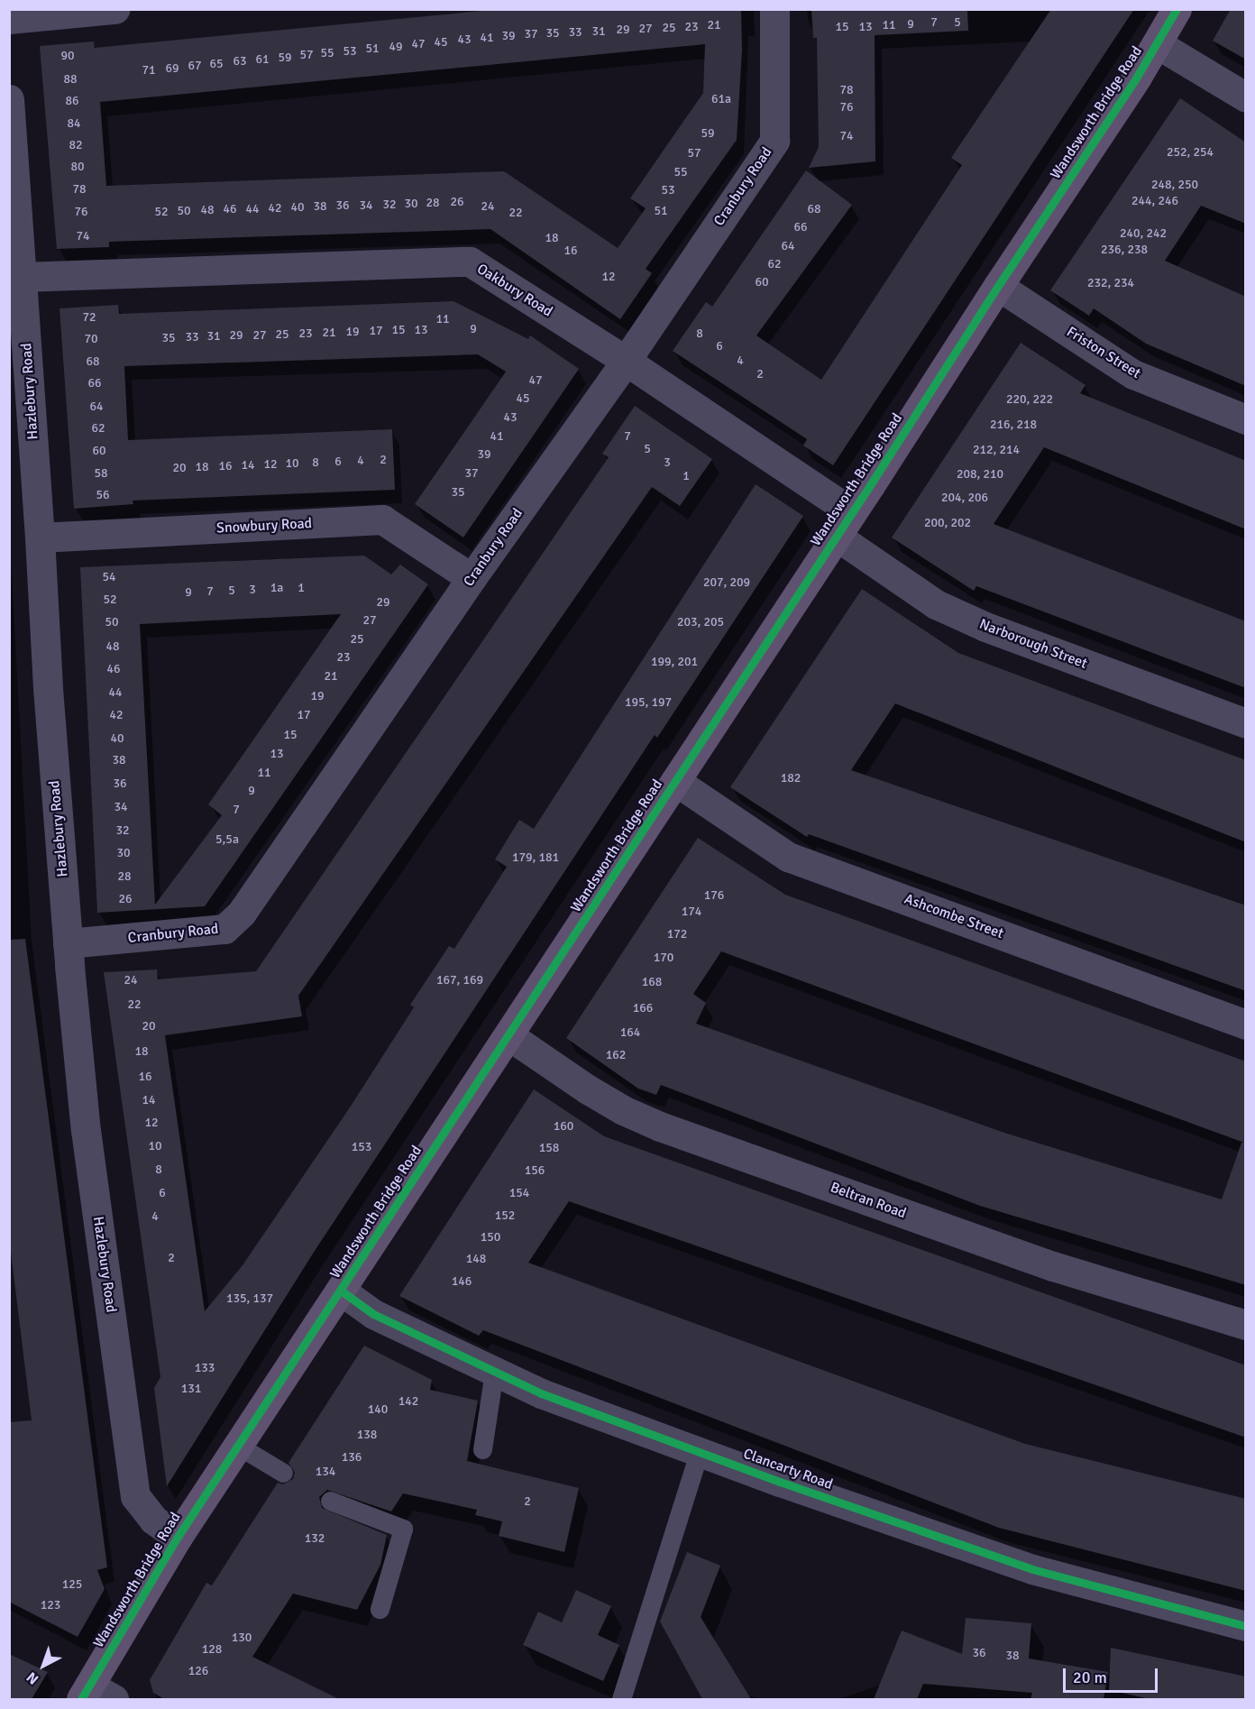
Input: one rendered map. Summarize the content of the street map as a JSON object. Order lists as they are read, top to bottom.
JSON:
{
  "streets": {
    "main road": ["Wandsworth Bridge Road"],
    "street": [
      "Cranbury Road",
      "Oakbury Road",
      "Friston Street",
      "Hazlebury Road",
      "Snowbury Road",
      "Narborough Street",
      "Ashcombe Street",
      "Beltran Road",
      "Clancarty Road"
    ]
  },
  "crossings": [
    ["Wandsworth Bridge Road", "Oakbury Road"],
    ["Wandsworth Bridge Road", "Friston Street"],
    ["Wandsworth Bridge Road", "Hazlebury Road"],
    ["Wandsworth Bridge Road", "Narborough Street"],
    ["Wandsworth Bridge Road", "Ashcombe Street"],
    ["Wandsworth Bridge Road", "Beltran Road"],
    ["Wandsworth Bridge Road", "Clancarty Road"],
    ["Cranbury Road", "Oakbury Road"],
    ["Cranbury Road", "Hazlebury Road"],
    ["Cranbury Road", "Snowbury Road"],
    ["Oakbury Road", "Hazlebury Road"],
    ["Oakbury Road", "Narborough Street"],
    ["Hazlebury Road", "Snowbury Road"]
  ],
  "house_numbers": [
    "7",
    "5",
    "9",
    "21",
    "11",
    "23",
    "15",
    "13",
    "25",
    "27",
    "29",
    "31",
    "33",
    "35",
    "37",
    "39",
    "41",
    "43",
    "45",
    "47",
    "49",
    "51",
    "53",
    "55",
    "57",
    "90",
    "59",
    "61",
    "63",
    "65",
    "67",
    "69",
    "71",
    "88",
    "78",
    "61a",
    "86",
    "76",
    "84",
    "59",
    "74",
    "82",
    "252, 254",
    "57",
    "80",
    "55",
    "248, 250",
    "78",
    "53",
    "244, 246",
    "26",
    "28",
    "30",
    "32",
    "36",
    "34",
    "38",
    "24",
    "40",
    "42",
    "46",
    "44",
    "68",
    "48",
    "50",
    "51",
    "76",
    "52",
    "22",
    "66",
    "240, 242",
    "74",
    "18",
    "64",
    "236, 238",
    "16",
    "62",
    "12",
    "60",
    "232, 234",
    "72",
    "11",
    "9",
    "15",
    "13",
    "17",
    "19",
    "21",
    "23",
    "8",
    "25",
    "29",
    "27",
    "31",
    "33",
    "35",
    "70",
    "6",
    "4",
    "68",
    "2",
    "47",
    "66",
    "45",
    "220, 222",
    "64",
    "43",
    "216, 218",
    "62",
    "41",
    "7",
    "5",
    "212, 214",
    "60",
    "39",
    "2",
    "4",
    "6",
    "8",
    "3",
    "10",
    "12",
    "14",
    "16",
    "18",
    "20",
    "58",
    "37",
    "208, 210",
    "1",
    "35",
    "56",
    "204, 206",
    "200, 202",
    "54",
    "207, 209",
    "1a",
    "1",
    "3",
    "5",
    "7",
    "9",
    "52",
    "29",
    "27",
    "50",
    "203, 205",
    "25",
    "48",
    "23",
    "199, 201",
    "46",
    "21",
    "44",
    "19",
    "195, 197",
    "42",
    "17",
    "15",
    "40",
    "13",
    "38",
    "11",
    "182",
    "36",
    "9",
    "34",
    "7",
    "32",
    "5,5a",
    "30",
    "179, 181",
    "28",
    "176",
    "26",
    "174",
    "172",
    "170",
    "24",
    "167, 169",
    "168",
    "22",
    "166",
    "20",
    "164",
    "18",
    "162",
    "16",
    "14",
    "12",
    "160",
    "10",
    "153",
    "158",
    "8",
    "156",
    "6",
    "154",
    "152",
    "4",
    "150",
    "2",
    "148",
    "146",
    "135, 137",
    "133",
    "131",
    "142",
    "140",
    "138",
    "136",
    "134",
    "2",
    "132",
    "125",
    "123",
    "130",
    "128",
    "36",
    "38",
    "126"
  ],
  "scale_bar": "20 m",
  "north": "bottom left"
}
